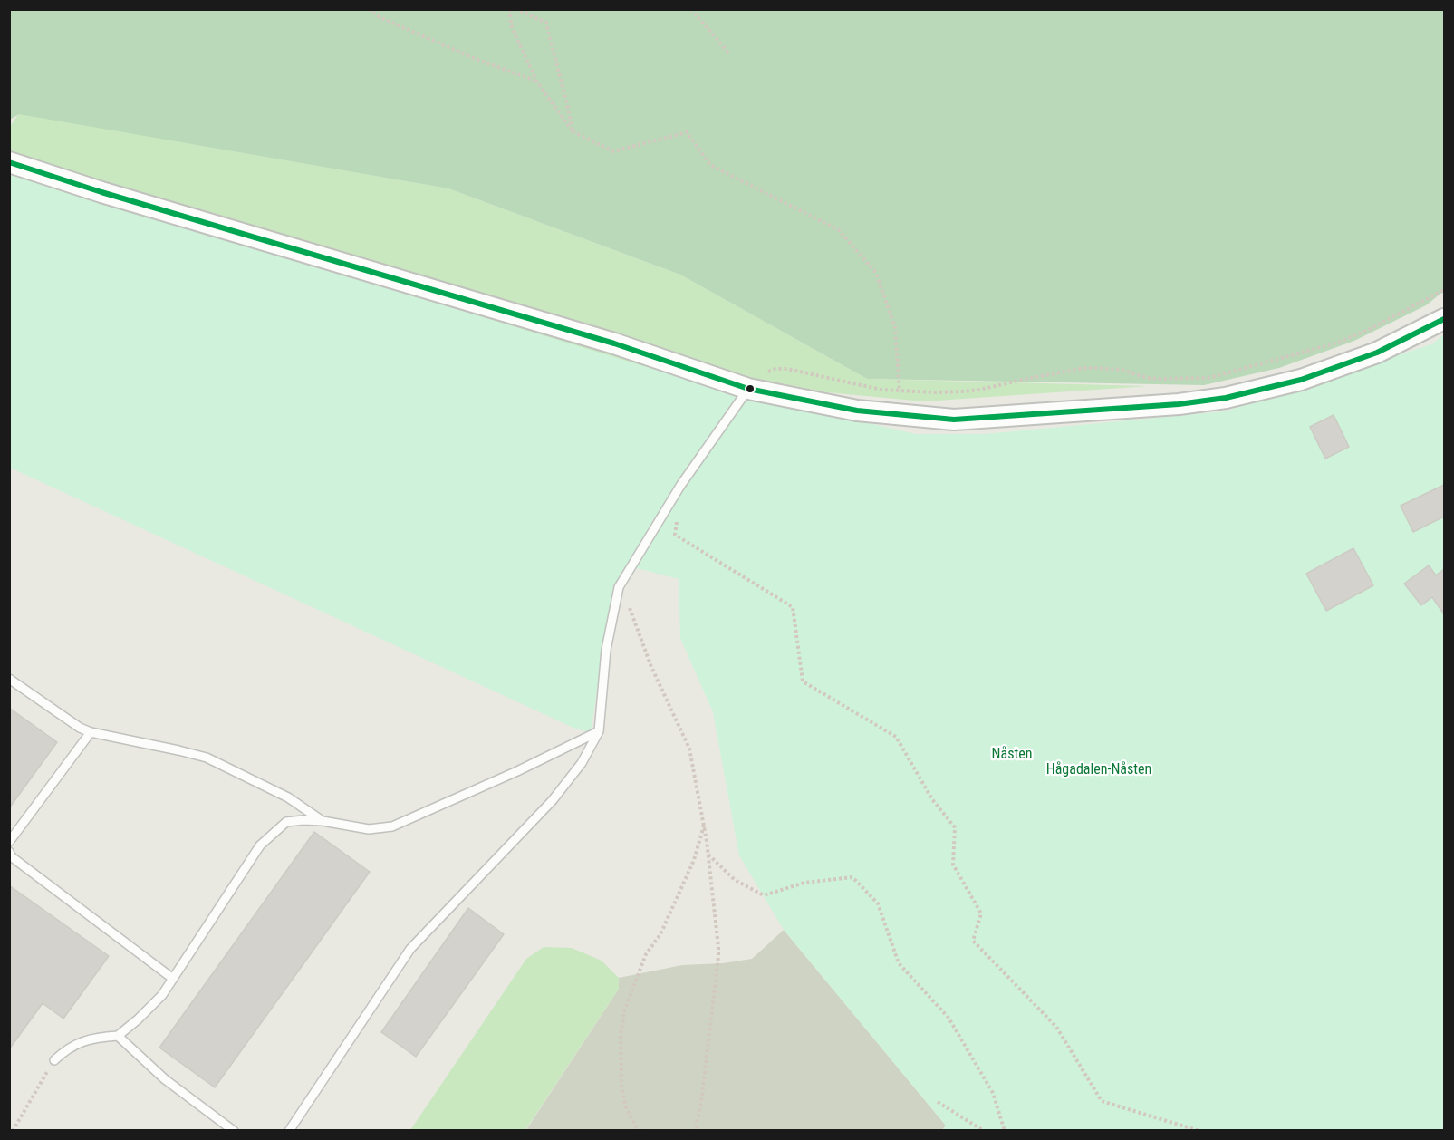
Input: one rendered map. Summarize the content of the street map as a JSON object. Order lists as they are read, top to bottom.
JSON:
{
  "parks": ["Nåsten", "Hågadalen-Nåsten"]
}
